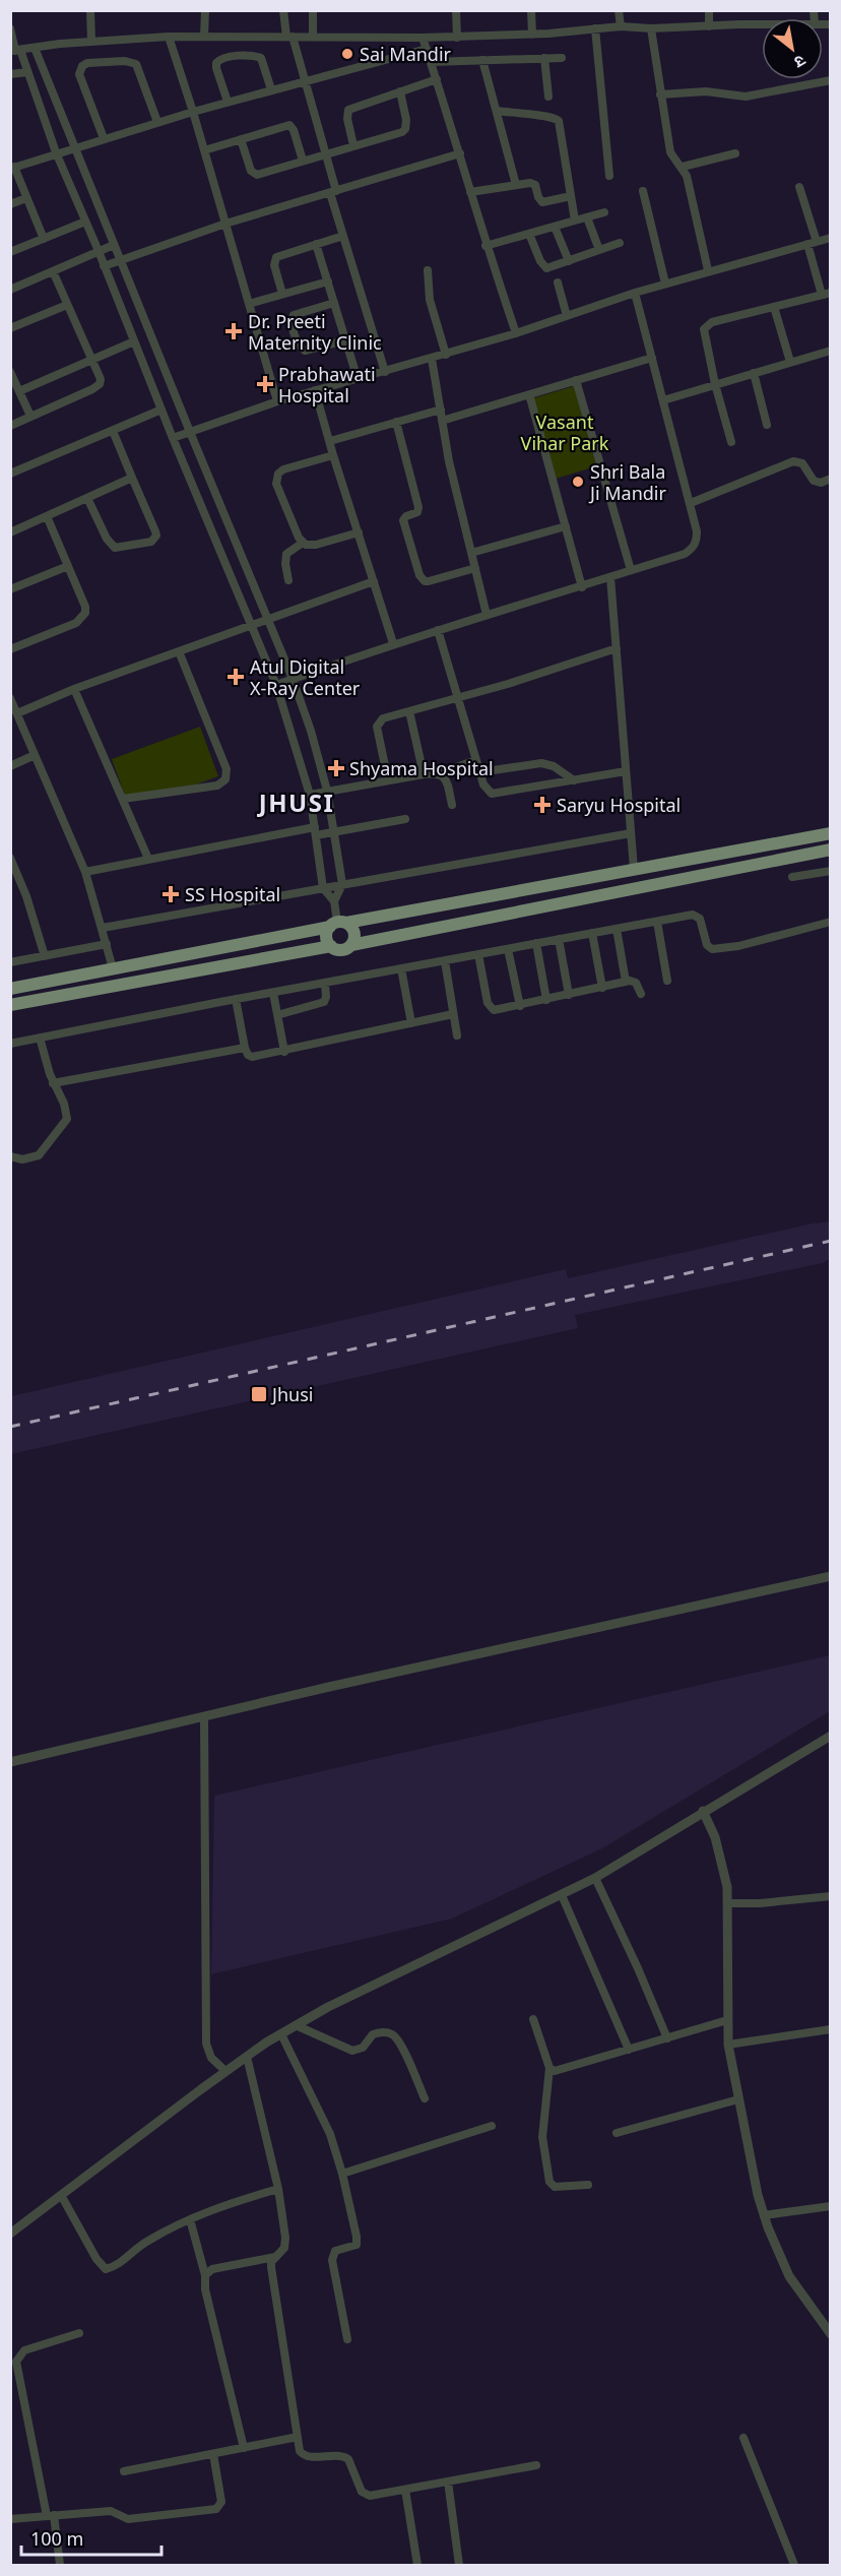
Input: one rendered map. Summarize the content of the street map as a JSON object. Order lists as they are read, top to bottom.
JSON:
{
  "districts": ["JHUSI"],
  "parks": ["Vasant Vihar Park"],
  "places": {
    "other": ["Sai Mandir", "Shri Bala Ji Mandir"],
    "health": [
      "Dr. Preeti Maternity Clinic",
      "Prabhawati Hospital",
      "Atul Digital X-Ray Center",
      "Shyama Hospital",
      "Saryu Hospital",
      "SS Hospital"
    ],
    "transit": ["Jhusi"]
  },
  "scale_bar": "100 m",
  "north": "bottom right"
}
